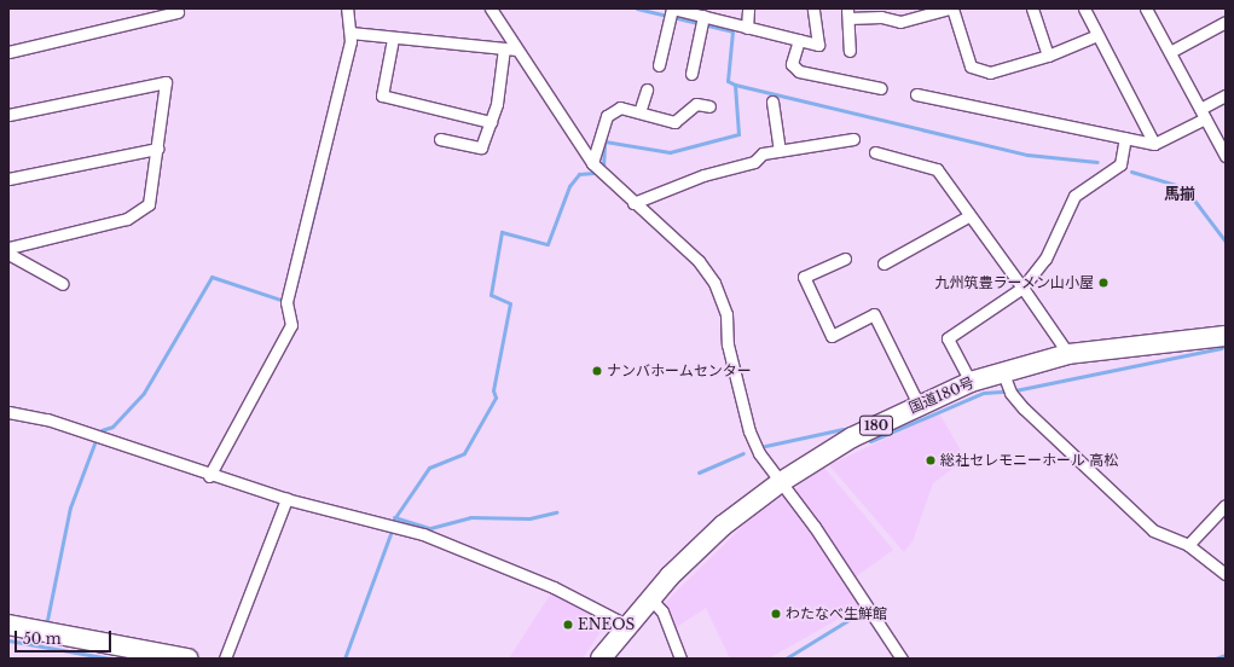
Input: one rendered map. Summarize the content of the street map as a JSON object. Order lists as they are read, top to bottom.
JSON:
{
  "streets": {
    "highway": ["国道180号", "180"]
  },
  "districts": ["馬揃"],
  "places": [
    "九州筑豊ラーメン山小屋",
    "ナンバホームセンター",
    "総社セレモニーホール 高松",
    "わたなべ生鮮館",
    "ENEOS"
  ],
  "scale_bar": "50 m"
}
